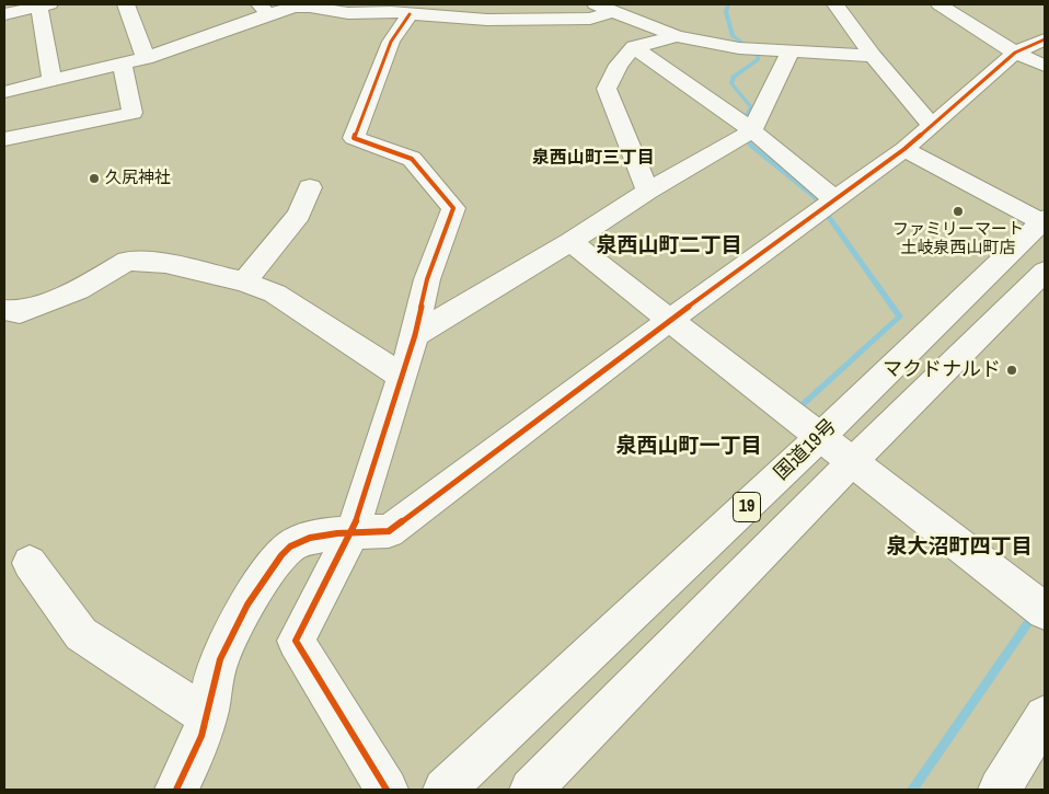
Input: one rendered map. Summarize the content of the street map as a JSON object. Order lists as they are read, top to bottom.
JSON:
{
  "streets": {
    "main road": ["国道19号", "19"]
  },
  "districts": [
    "泉西山町三丁目",
    "泉西山町二丁目",
    "泉西山町一丁目",
    "泉大沼町四丁目"
  ],
  "places": ["久尻神社", "ファミリーマート 土岐泉西山町店", "マクドナルド"]
}
